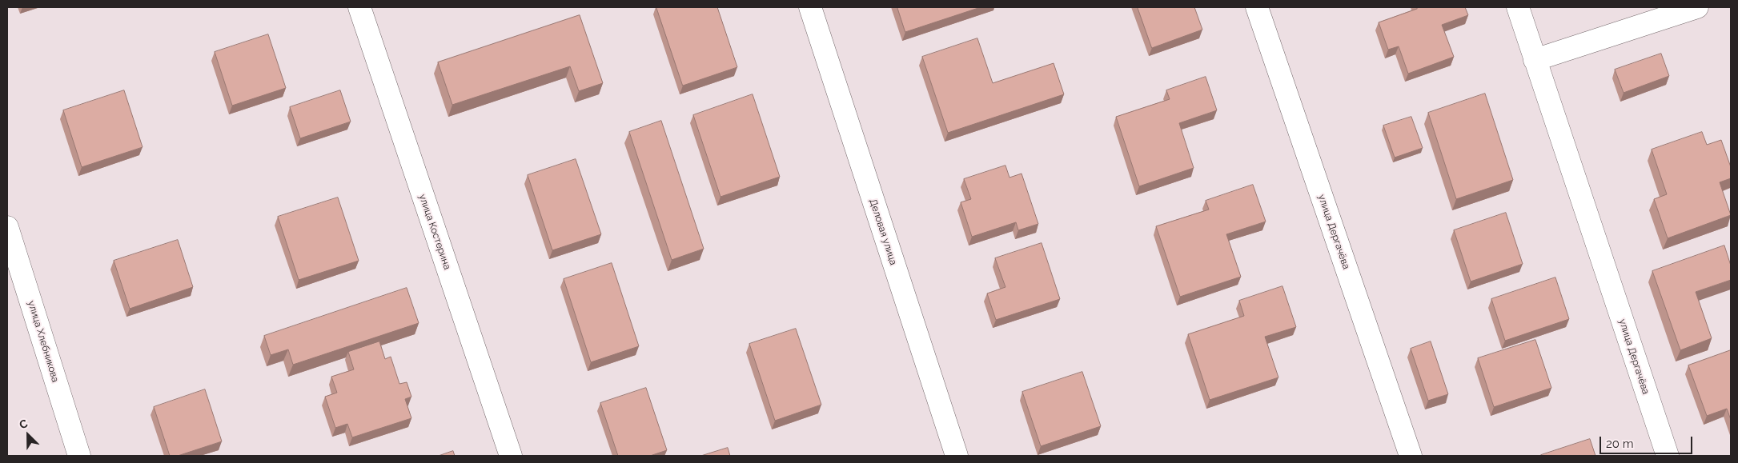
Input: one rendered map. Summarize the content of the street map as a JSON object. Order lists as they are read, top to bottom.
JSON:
{
  "streets": {
    "street": [
      "улица Костерина",
      "Деловая улица",
      "улица Дергачёва",
      "улица Хлебникова"
    ]
  },
  "scale_bar": "20 m",
  "north": "top left"
}
